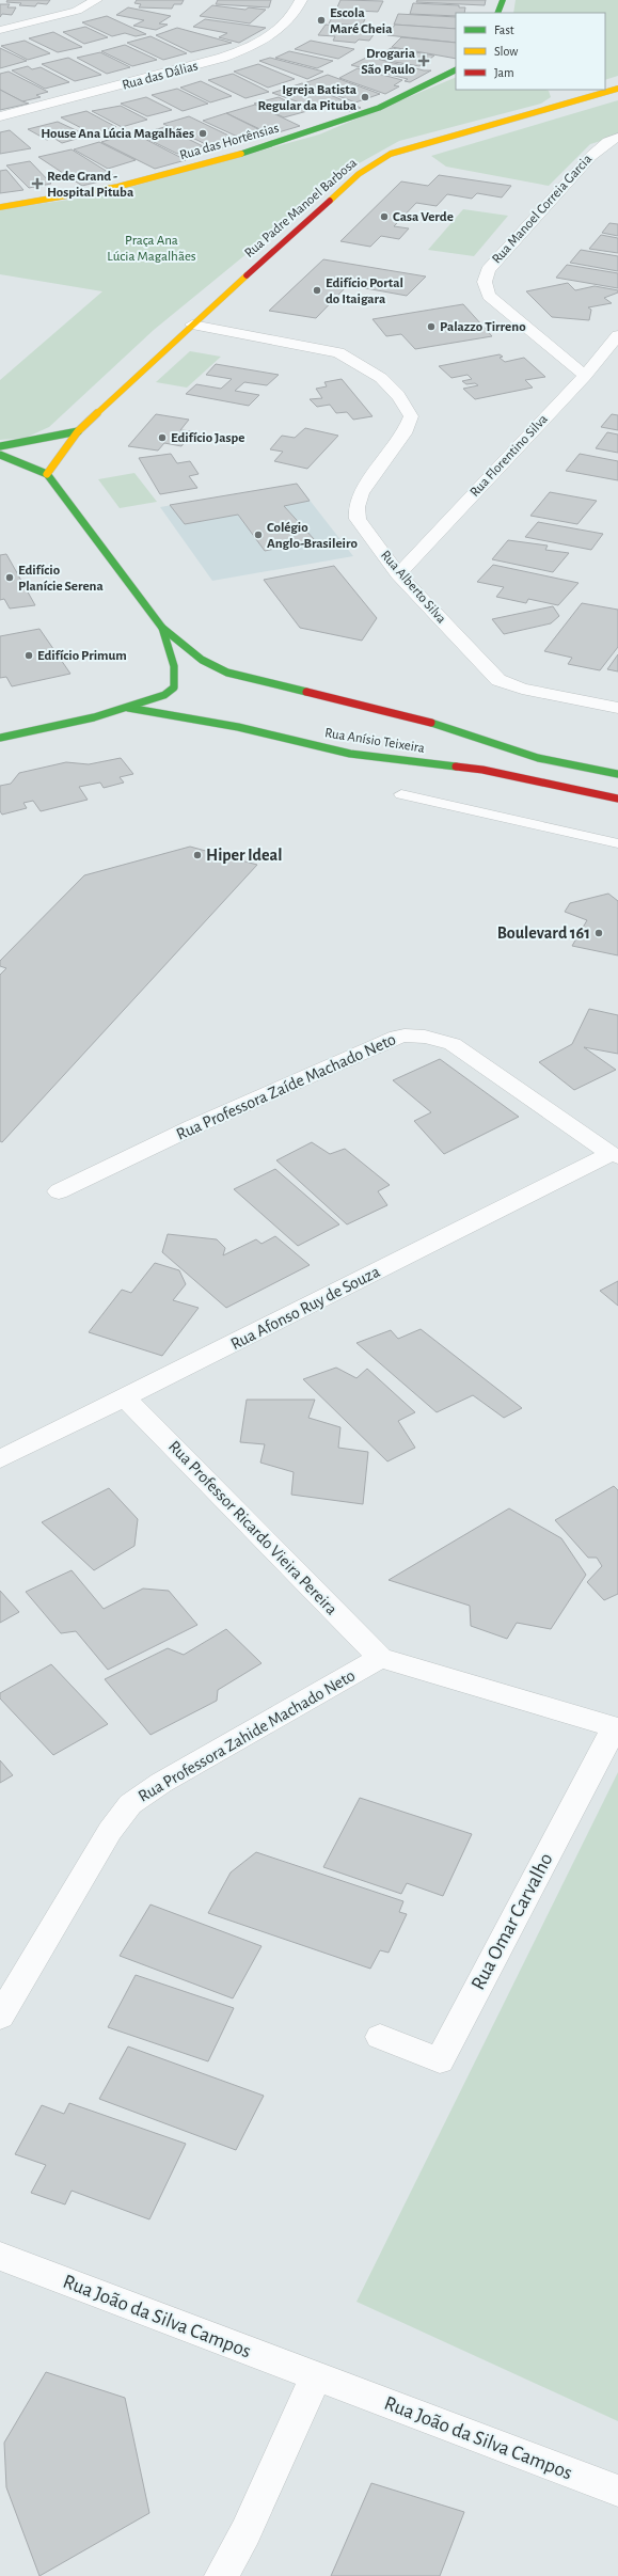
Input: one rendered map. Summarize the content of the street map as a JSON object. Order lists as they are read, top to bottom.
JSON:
{
  "streets": {
    "street": [
      "Rua das Dálias",
      "Rua das Hortênsias",
      "Rua Padre Manoel Barbosa",
      "Rua Manoel Correia Garcia",
      "Rua Florentino Silva",
      "Rua Alberto Silva",
      "Rua Anísio Teixeira",
      "Rua Professora Zaíde Machado Neto",
      "Rua Afonso Ruy de Souza",
      "Rua Professor Ricardo Vieira Pereira",
      "Rua Professora Zahide Machado Neto",
      "Rua Omar Carvalho",
      "Rua João da Silva Campos"
    ]
  },
  "crossings": [
    ["Rua Padre Manoel Barbosa", "Rua Alberto Silva"],
    ["Rua Manoel Correia Garcia", "Rua Florentino Silva"],
    ["Rua Florentino Silva", "Rua Alberto Silva"],
    ["Rua Professora Zaíde Machado Neto", "Rua Afonso Ruy de Souza"],
    ["Rua Afonso Ruy de Souza", "Rua Professor Ricardo Vieira Pereira"],
    ["Rua Professor Ricardo Vieira Pereira", "Rua Professora Zahide Machado Neto"]
  ],
  "parks": ["Praça Ana Lúcia Magalhães"],
  "places": {
    "other": [
      "Escola Maré Cheia",
      "Igreja Batista Regular da Pituba",
      "House Ana Lúcia Magalhães",
      "Casa Verde",
      "Edifício Portal do Itaigara",
      "Palazzo Tirreno",
      "Edifício Jaspe",
      "Colégio Anglo-Brasileiro",
      "Edifício Planície Serena",
      "Edifício Primum",
      "Hiper Ideal",
      "Boulevard 161"
    ],
    "health": ["Drogaria São Paulo", "Rede Grand - Hospital Pituba"]
  },
  "legend": ["Fast", "Slow", "Jam"]
}
